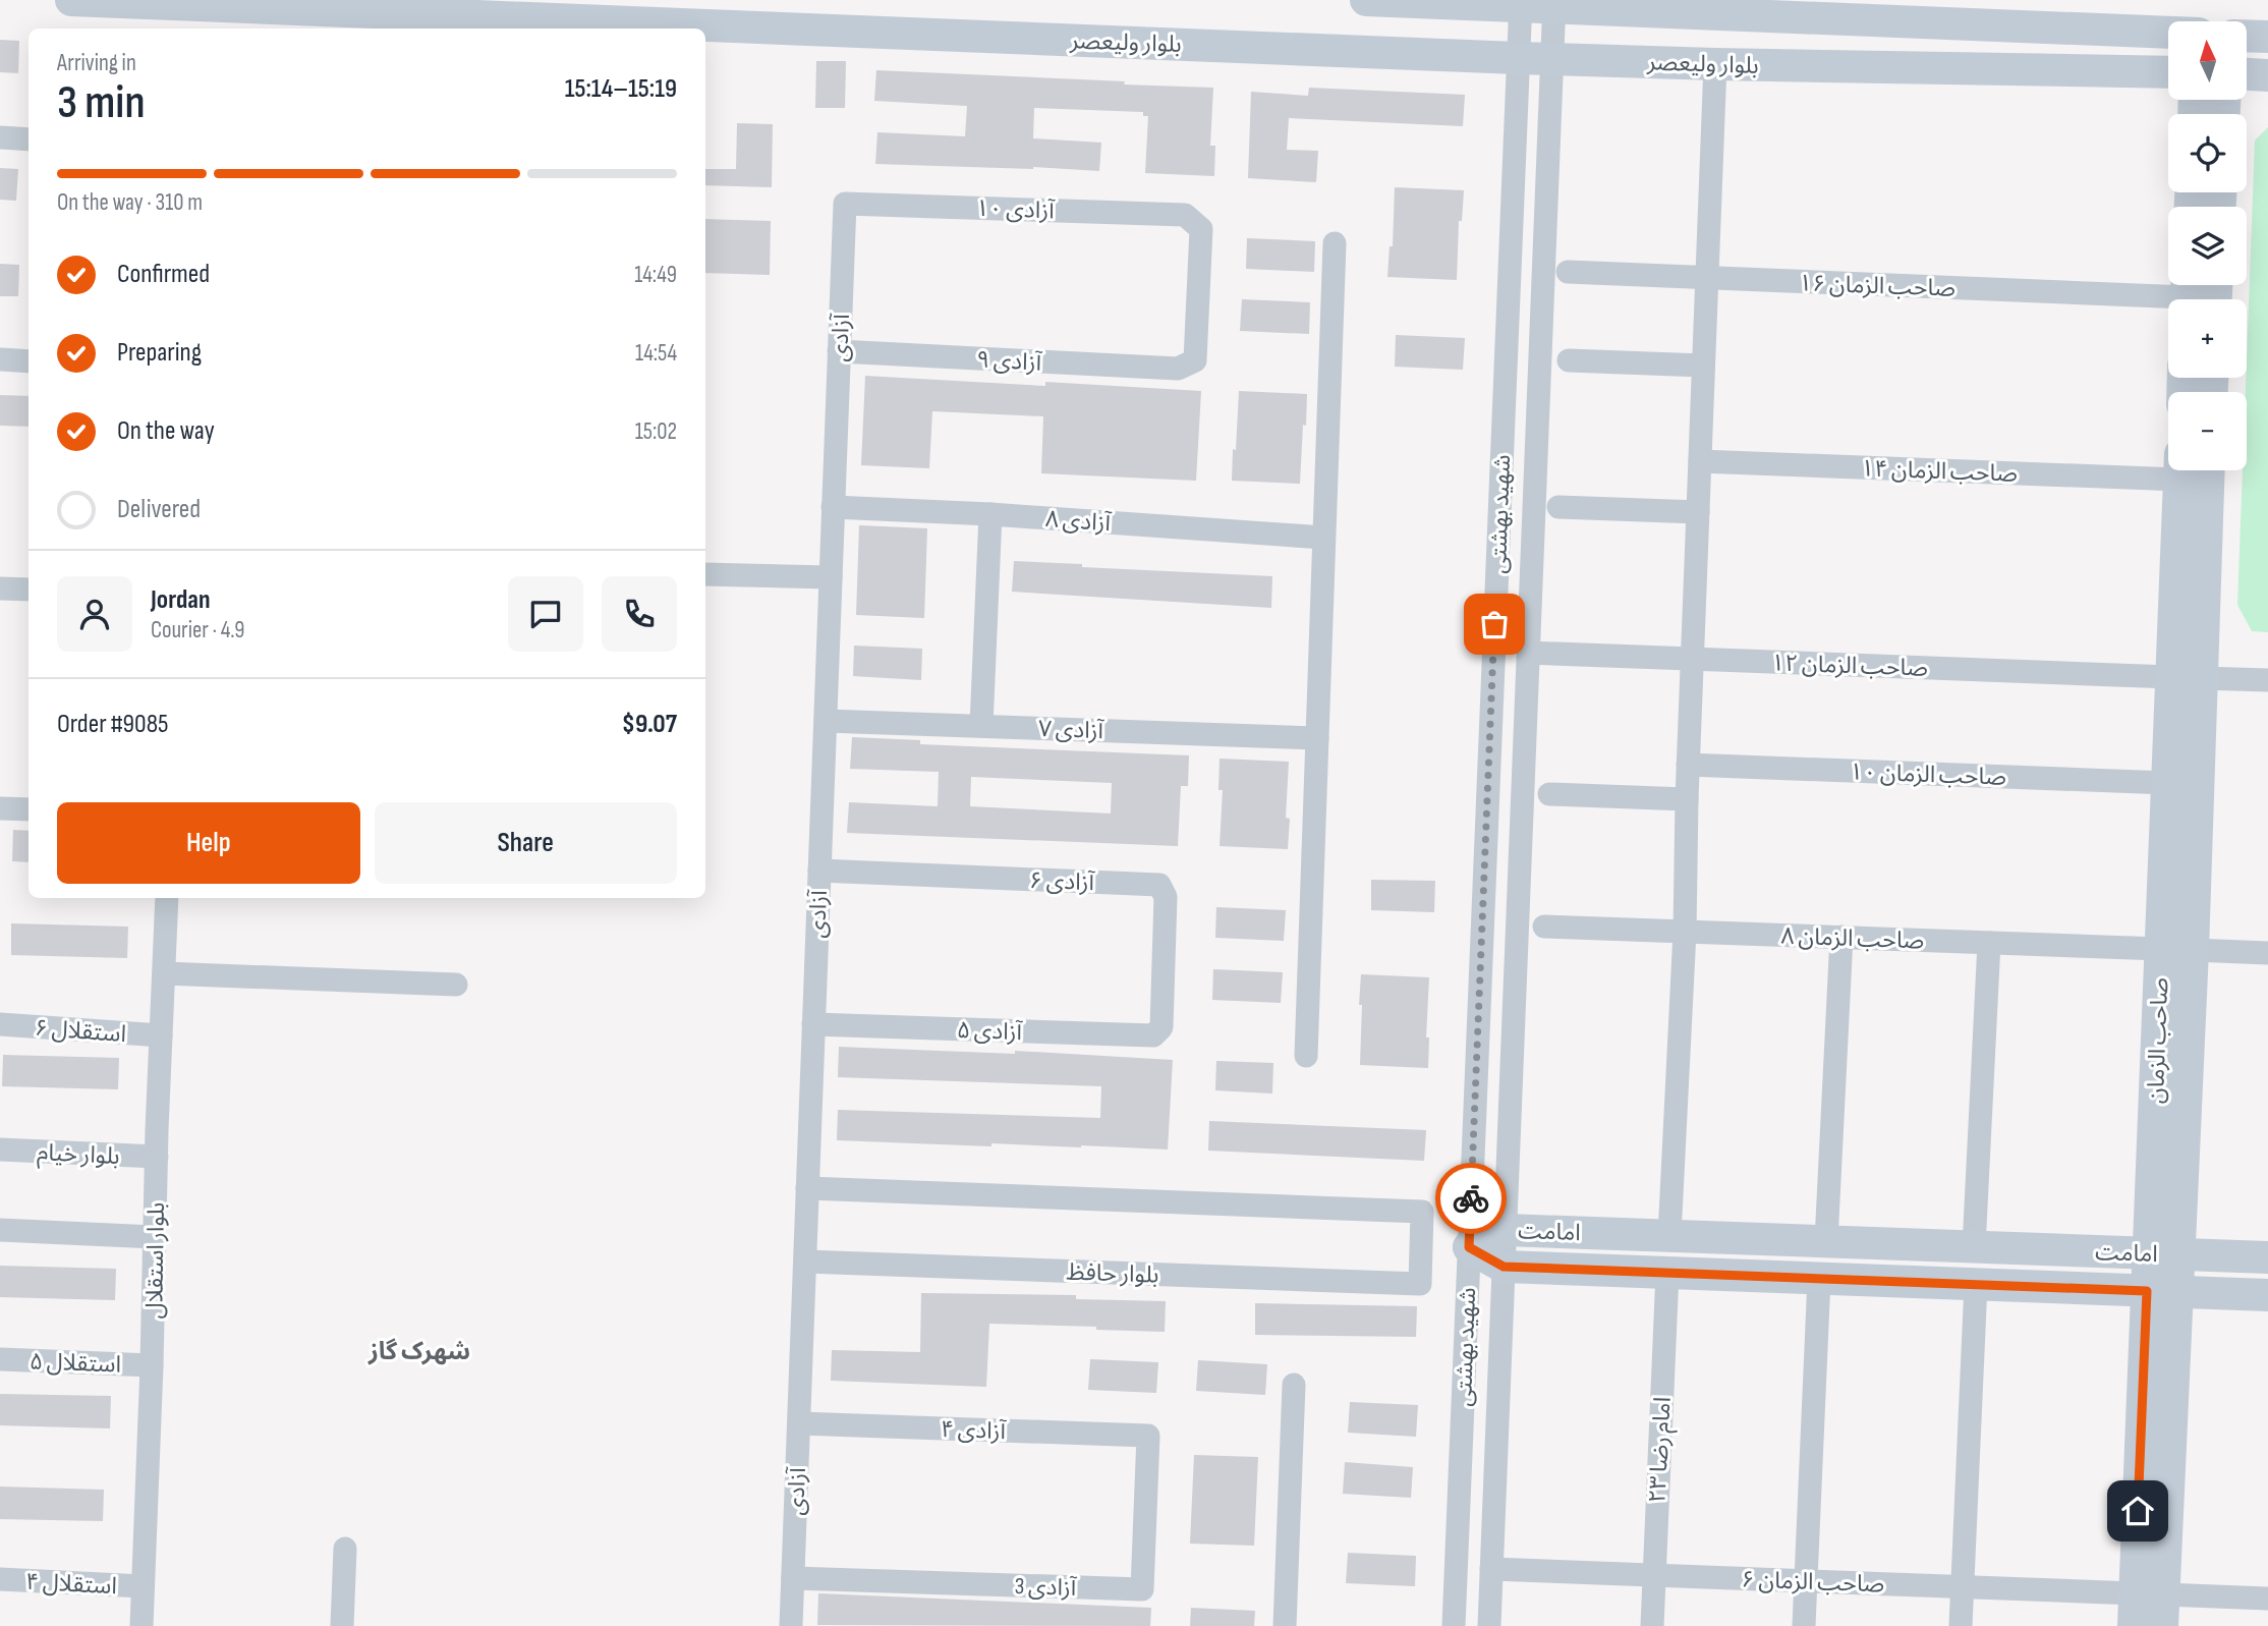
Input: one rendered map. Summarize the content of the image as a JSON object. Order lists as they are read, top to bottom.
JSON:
{
  "streets": {
    "street": [
      "بلوار ولیعصر",
      "آزادی ۱۰",
      "صاحب الزمان ۱۶",
      "آزادی",
      "آزادی ۹",
      "صاحب الزمان ۱۴",
      "شهید بهشتی",
      "آزادی ۸",
      "صاحب الزمان ۱۲",
      "آزادی ۷",
      "صاحب الزمان ۱۰",
      "آزادی ۶",
      "صاحب الزمان ۸",
      "استقلال ۶",
      "آزادی ۵",
      "صاحب الزمان",
      "بلوار خیام",
      "امامت",
      "بلوار استقلال",
      "بلوار حافظ",
      "استقلال ۵",
      "آزادی ۴",
      "امام رضا ۲۳",
      "صاحب الزمان ۶",
      "استقلال ۴",
      "آزادی 3"
    ]
  },
  "crossings": [
    ["بلوار ولیعصر", "شهید بهشتی"],
    ["آزادی ۱۰", "آزادی"],
    ["آزادی ۱۰", "آزادی ۹"],
    ["آزادی", "آزادی ۹"],
    ["آزادی", "آزادی ۸"],
    ["آزادی", "آزادی ۷"],
    ["آزادی", "آزادی ۶"],
    ["آزادی", "آزادی ۵"],
    ["آزادی", "بلوار حافظ"],
    ["آزادی", "آزادی ۴"],
    ["آزادی", "آزادی 3"],
    ["شهید بهشتی", "صاحب الزمان ۱۲"],
    ["شهید بهشتی", "امامت"],
    ["شهید بهشتی", "صاحب الزمان ۶"],
    ["صاحب الزمان ۱۲", "صاحب الزمان"],
    ["صاحب الزمان ۱۰", "صاحب الزمان"],
    ["آزادی ۶", "آزادی ۵"],
    ["صاحب الزمان ۸", "صاحب الزمان"],
    ["استقلال ۶", "بلوار استقلال"],
    ["صاحب الزمان", "امامت"],
    ["صاحب الزمان", "صاحب الزمان ۶"],
    ["بلوار خیام", "بلوار استقلال"],
    ["امامت", "امام رضا ۲۳"],
    ["بلوار استقلال", "استقلال ۵"],
    ["بلوار استقلال", "استقلال ۴"],
    ["آزادی ۴", "آزادی 3"],
    ["امام رضا ۲۳", "صاحب الزمان ۶"]
  ],
  "districts": ["شهرک گاز"],
  "north": "top",
  "page": {
    "map_buttons": ["+", "−"],
    "heading": ["3 min", "Arriving in", "15:14–15:19"],
    "panel": [
      "Jordan",
      "Courier · 4.9",
      "Order #9085",
      "$9.07"
    ],
    "bar": "On the way · 310 m",
    "list": [
      ["Confirmed", "14:49"],
      ["Preparing", "14:54"],
      ["On the way", "15:02"],
      "Delivered"
    ],
    "buttons": ["Help", "Share"]
  }
}
